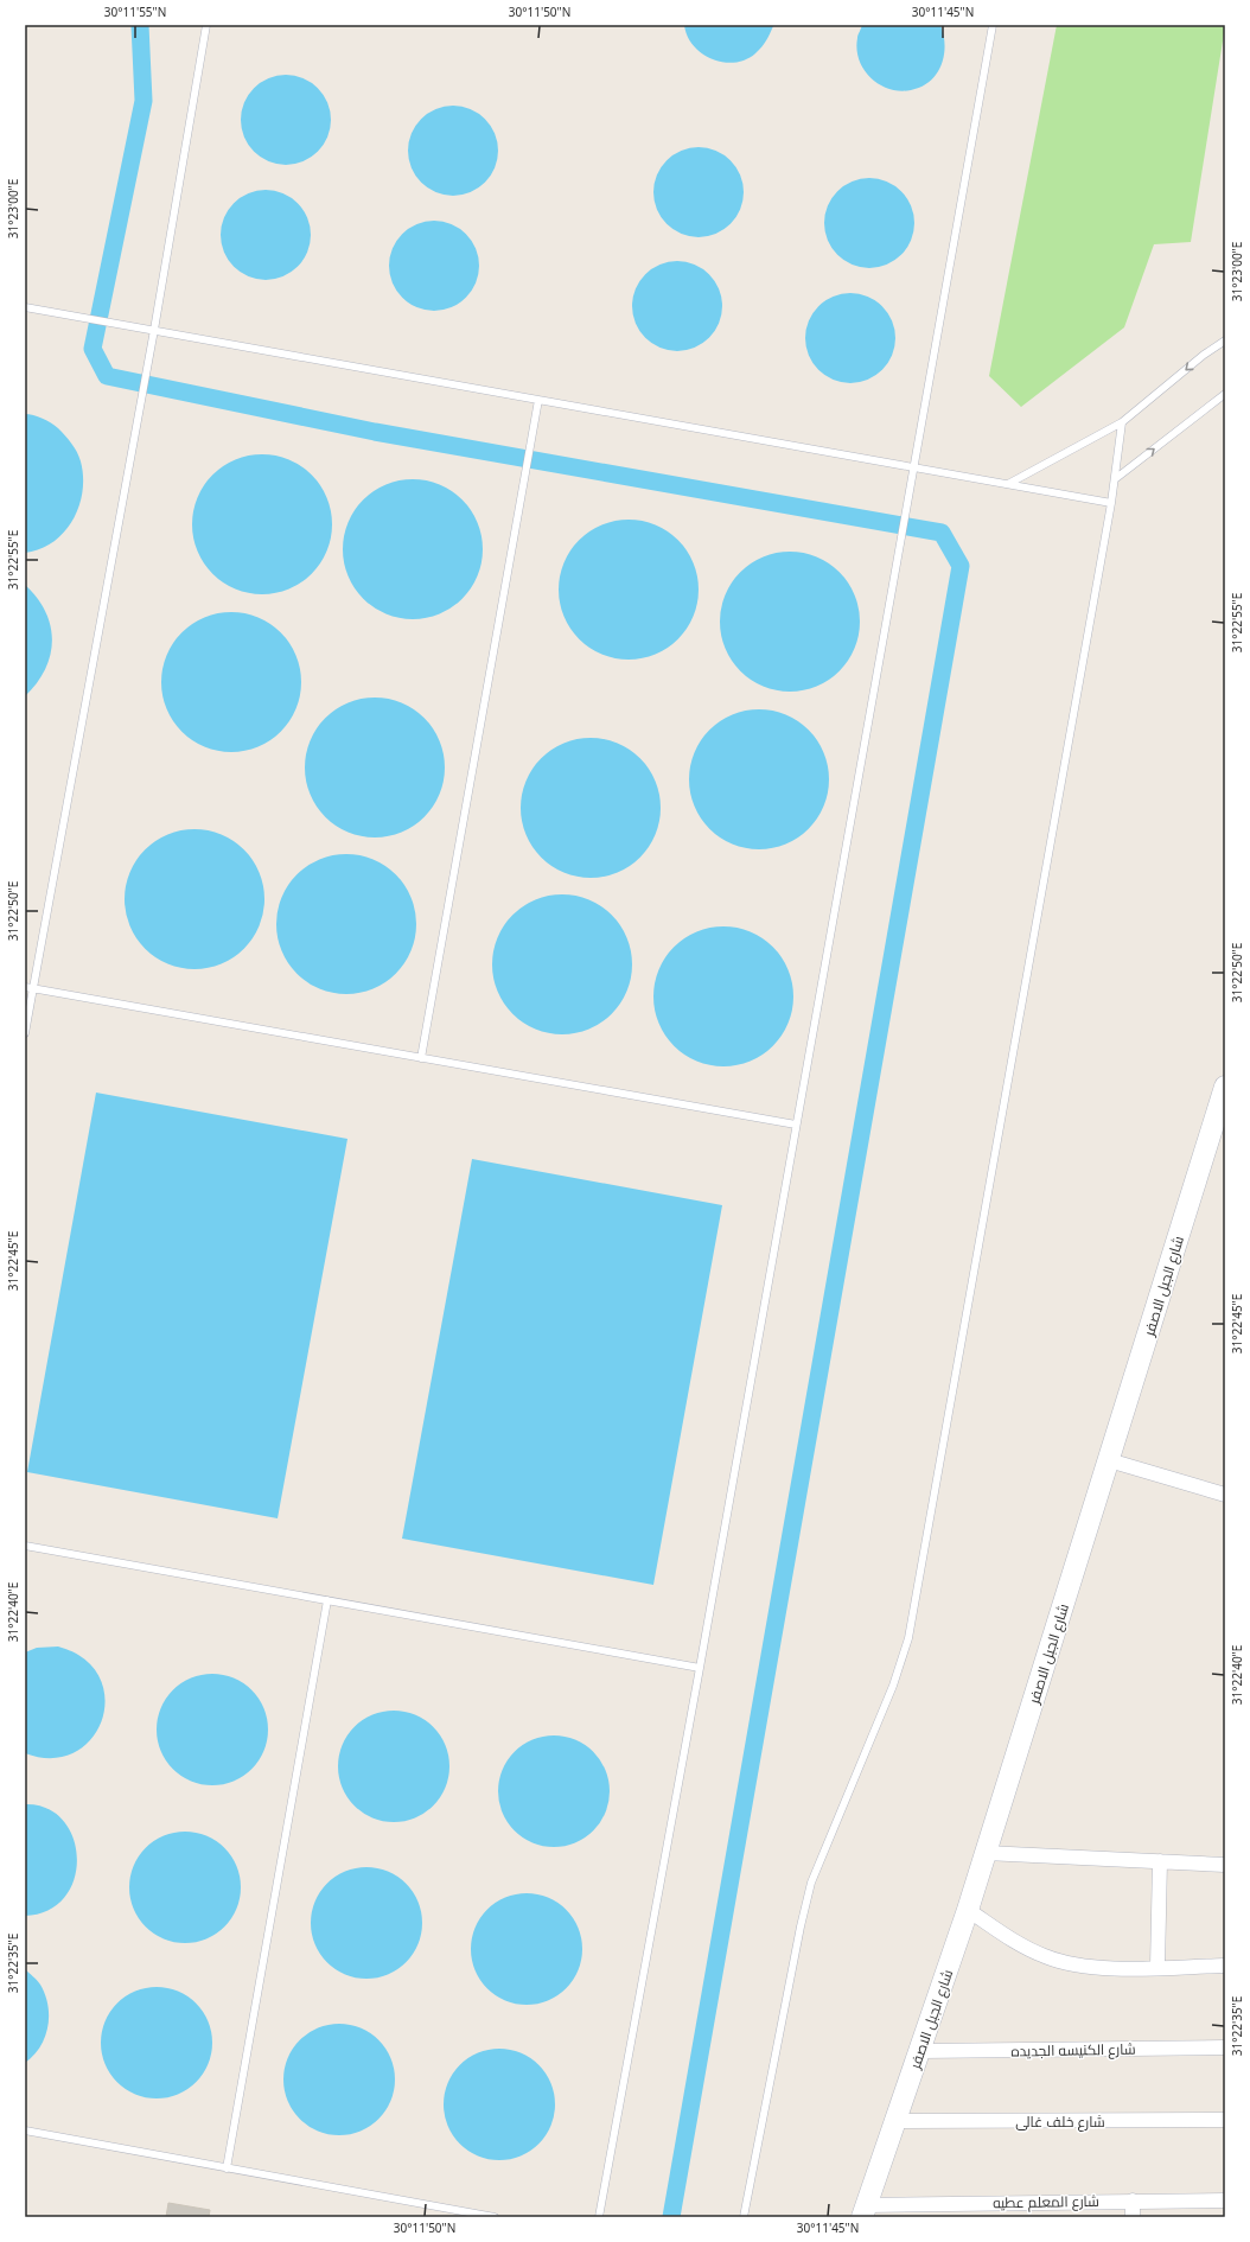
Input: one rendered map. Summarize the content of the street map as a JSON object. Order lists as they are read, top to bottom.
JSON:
{
  "streets": {
    "street": [
      "شارع الجبل الاصفر",
      "شارع الكنيسه الجديده",
      "شارع خلف غالى",
      "شارع المعلم عطيه"
    ]
  },
  "crossings": [
    ["شارع الجبل الاصفر", "شارع الكنيسه الجديده"],
    ["شارع الجبل الاصفر", "شارع خلف غالى"],
    ["شارع الجبل الاصفر", "شارع المعلم عطيه"]
  ],
  "coordinates": [
    "30°11'55\"N",
    "30°11'50\"N",
    "30°11'45\"N",
    "31°23'00\"E",
    "31°22'55\"E",
    "31°22'50\"E",
    "31°22'45\"E",
    "31°22'40\"E",
    "31°22'35\"E"
  ]
}
